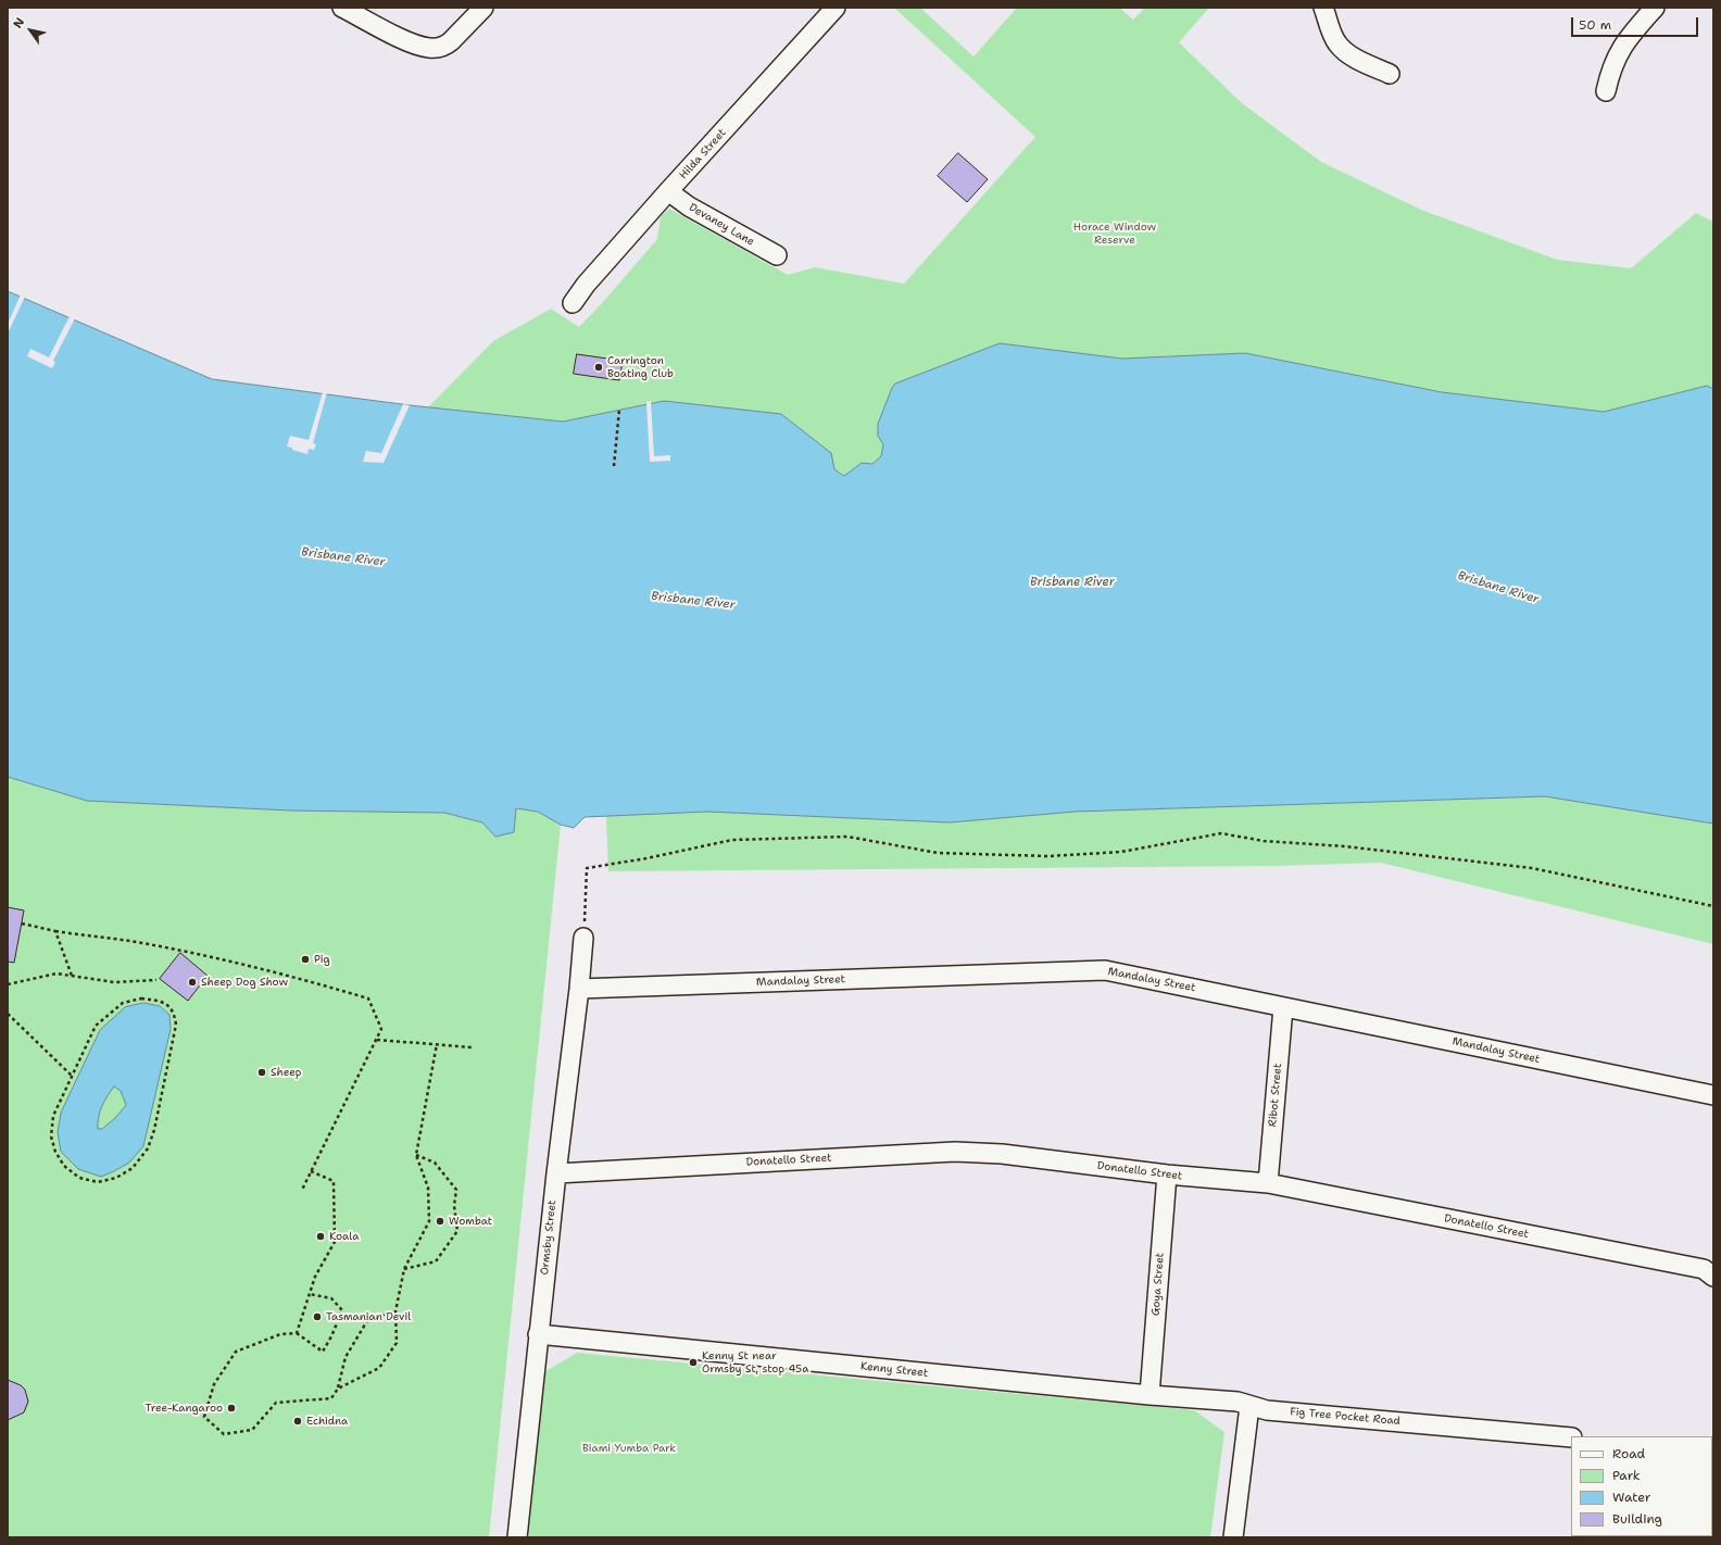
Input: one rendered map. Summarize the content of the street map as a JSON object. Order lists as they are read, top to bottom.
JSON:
{
  "streets": {
    "street": [
      "Hilda Street",
      "Devaney Lane",
      "Mandalay Street",
      "Ribot Street",
      "Donatello Street",
      "Ormsby Street",
      "Goya Street",
      "Kenny Street",
      "Fig Tree Pocket Road"
    ]
  },
  "crossings": [
    ["Hilda Street", "Devaney Lane"],
    ["Mandalay Street", "Ribot Street"],
    ["Mandalay Street", "Ormsby Street"],
    ["Ribot Street", "Donatello Street"],
    ["Donatello Street", "Ormsby Street"],
    ["Donatello Street", "Goya Street"],
    ["Ormsby Street", "Kenny Street"],
    ["Goya Street", "Kenny Street"],
    ["Kenny Street", "Fig Tree Pocket Road"]
  ],
  "water": ["Brisbane River"],
  "parks": ["Horace Window Reserve", "Biami Yumba Park"],
  "places": [
    "Carrington Boating Club",
    "Pig",
    "Sheep Dog Show",
    "Sheep",
    "Wombat",
    "Koala",
    "Tasmanian Devil",
    "Kenny St near Ormsby St, stop 45a",
    "Tree-Kangaroo",
    "Echidna"
  ],
  "legend": [
    "Road",
    "Park",
    "Water",
    "Building"
  ],
  "scale_bar": "50 m",
  "north": "top left"
}
